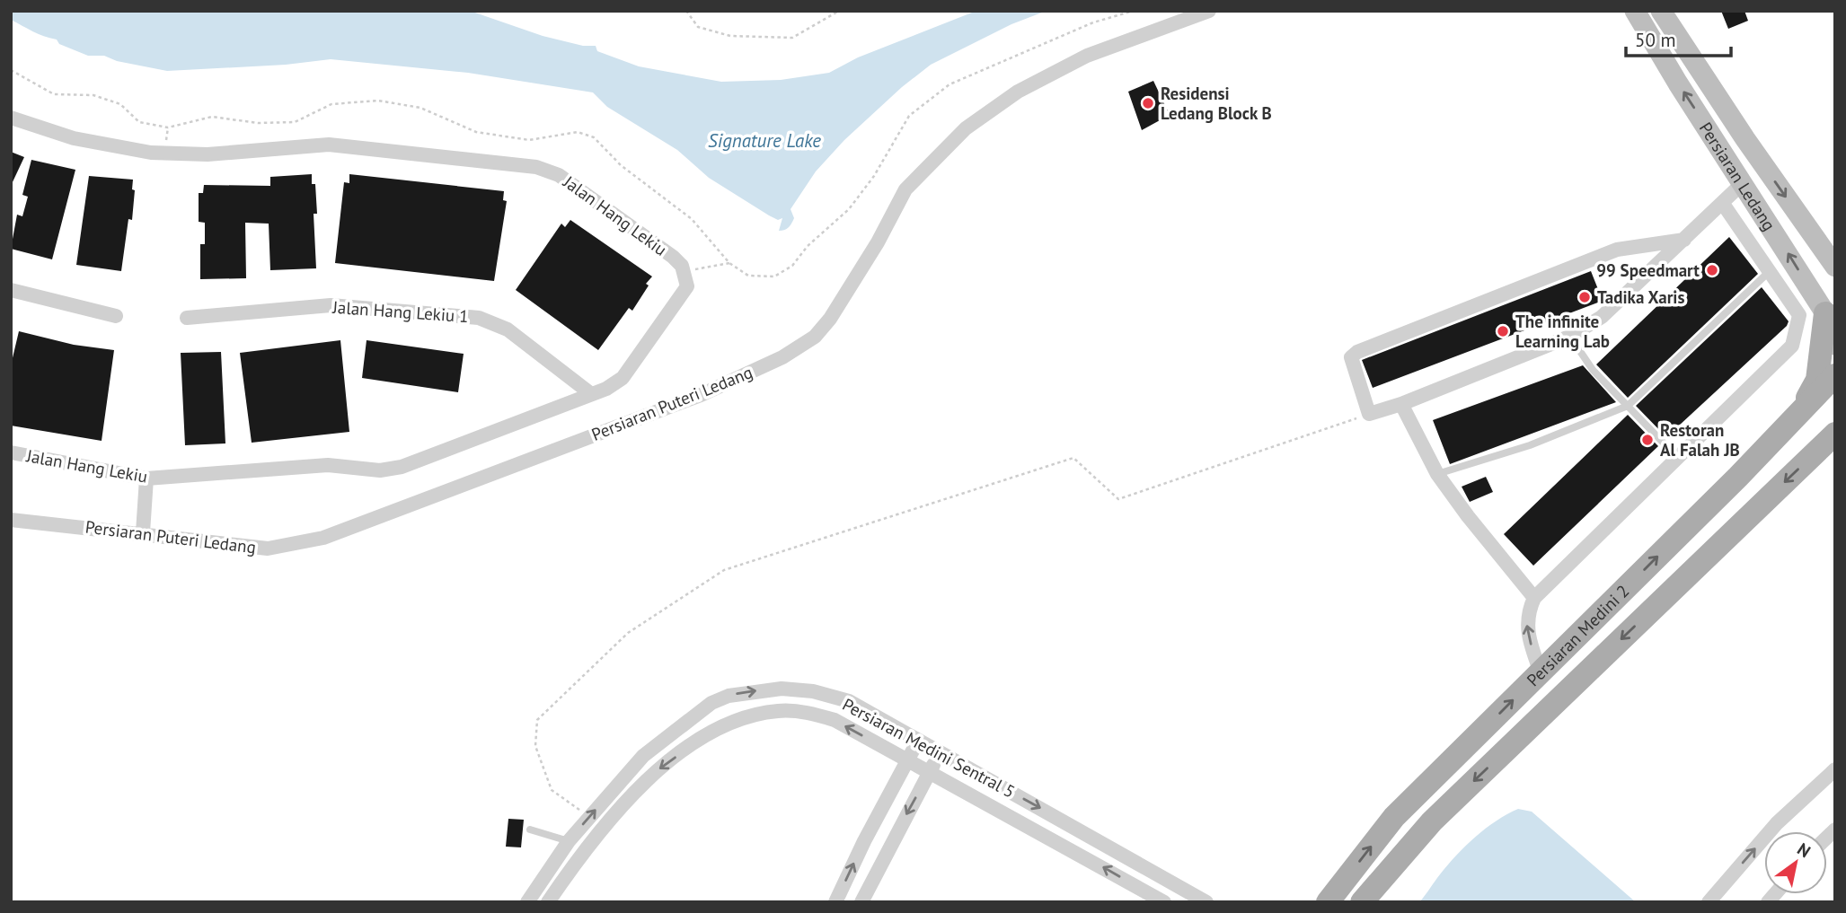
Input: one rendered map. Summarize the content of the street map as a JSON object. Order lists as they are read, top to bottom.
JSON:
{
  "streets": {
    "main road": ["Persiaran Medini 2"],
    "street": [
      "Persiaran Ledang",
      "Jalan Hang Lekiu",
      "Jalan Hang Lekiu 1",
      "Persiaran Puteri Ledang",
      "Persiaran Medini Sentral 5"
    ]
  },
  "crossings": [
    ["Jalan Hang Lekiu", "Jalan Hang Lekiu 1"]
  ],
  "water": ["Signature Lake"],
  "places": [
    "Residensi Ledang Block B",
    "99 Speedmart",
    "Tadika Xaris",
    "The infinite Learning Lab",
    "Restoran Al Falah JB"
  ],
  "scale_bar": "50 m",
  "north": "top right"
}
